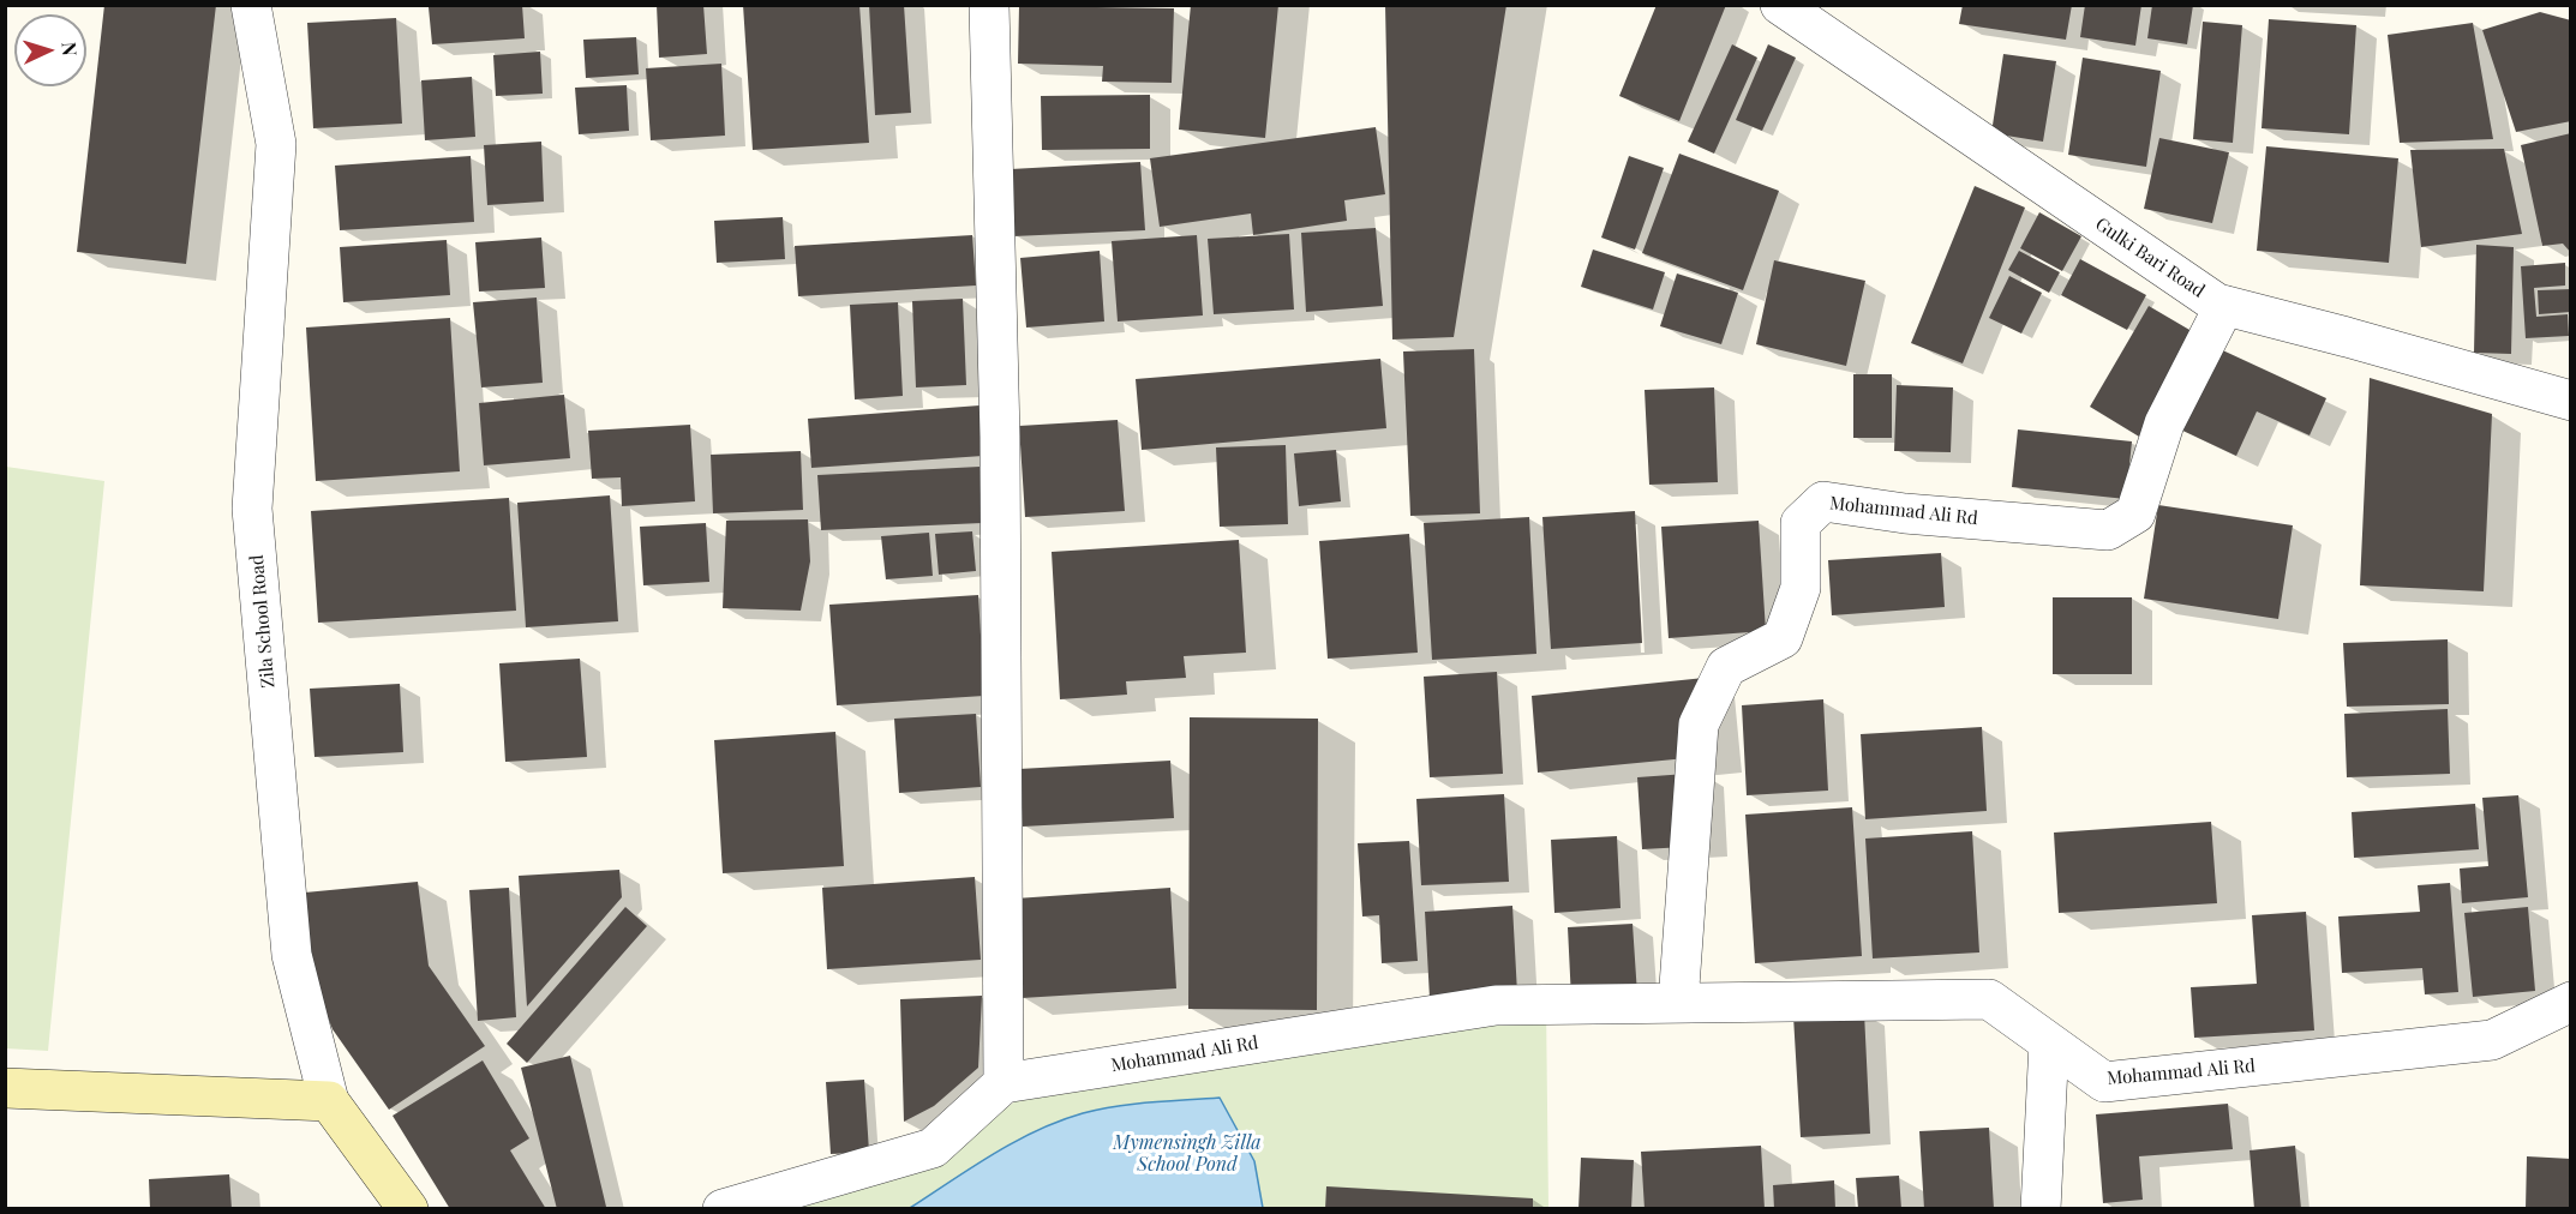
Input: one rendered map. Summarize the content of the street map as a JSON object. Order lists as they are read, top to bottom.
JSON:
{
  "streets": {
    "main road": ["Zila School Road"],
    "street": ["Gulki Bari Road", "Mohammad Ali Rd"]
  },
  "crossings": [
    ["Gulki Bari Road", "Mohammad Ali Rd"]
  ],
  "water": ["Mymensingh Zilla School Pond"],
  "north": "right"
}
